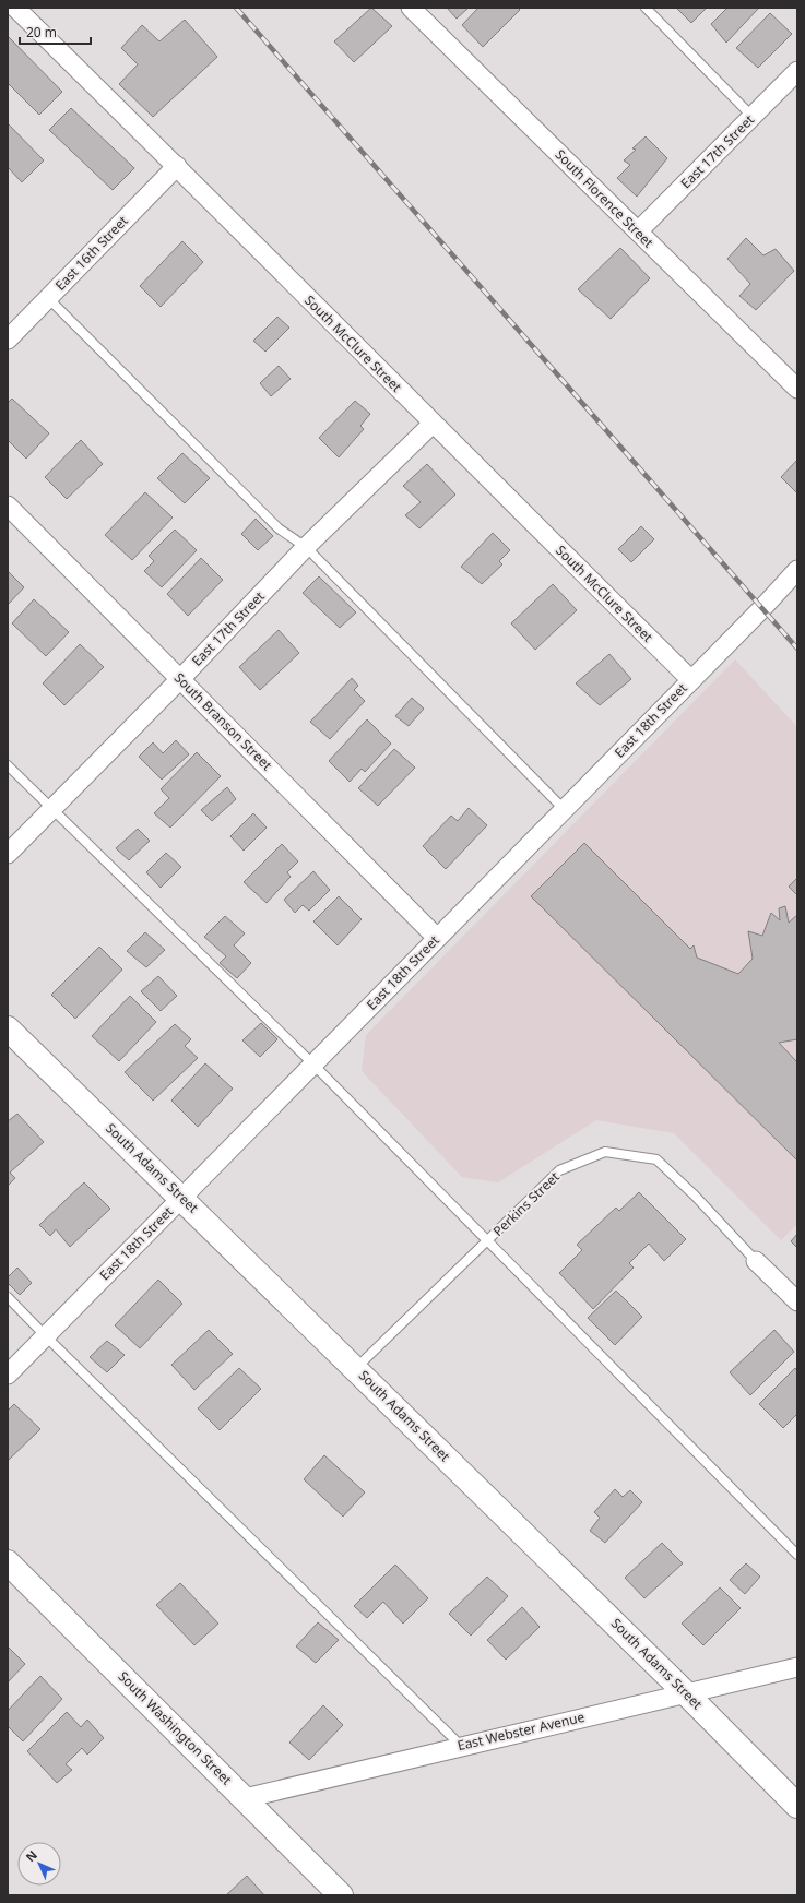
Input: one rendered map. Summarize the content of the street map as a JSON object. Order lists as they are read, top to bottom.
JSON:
{
  "streets": {
    "main road": ["South Adams Street", "South Washington Street"],
    "street": [
      "East 17th Street",
      "South Florence Street",
      "East 16th Street",
      "South McClure Street",
      "East 18th Street",
      "South Branson Street",
      "East Webster Avenue"
    ],
    "lane": ["Perkins Street"]
  },
  "crossings": [
    ["East 17th Street", "South Florence Street"],
    ["East 17th Street", "South McClure Street"],
    ["East 17th Street", "South Branson Street"],
    ["East 16th Street", "South McClure Street"],
    ["South McClure Street", "East 18th Street"],
    ["East 18th Street", "South Branson Street"],
    ["East 18th Street", "South Adams Street"],
    ["South Adams Street", "Perkins Street"],
    ["South Adams Street", "East Webster Avenue"],
    ["South Washington Street", "East Webster Avenue"]
  ],
  "scale_bar": "20 m",
  "north": "top left"
}
